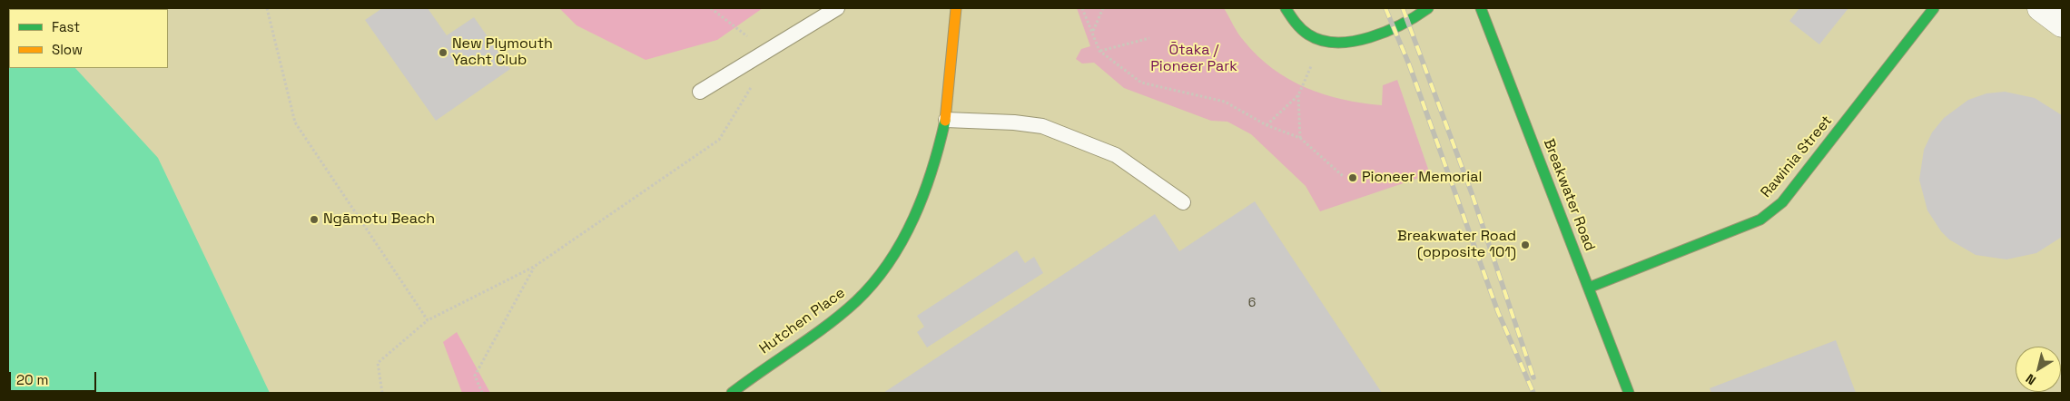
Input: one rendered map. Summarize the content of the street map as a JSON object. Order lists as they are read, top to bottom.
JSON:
{
  "streets": {
    "main road": ["Rawinia Street", "Breakwater Road", "Hutchen Place"]
  },
  "crossings": [
    ["Rawinia Street", "Breakwater Road"]
  ],
  "parks": ["Ōtaka / Pioneer Park"],
  "places": [
    "New Plymouth Yacht Club",
    "Pioneer Memorial",
    "Ngāmotu Beach",
    "Breakwater Road (opposite 101)"
  ],
  "house_numbers": ["6"],
  "legend": ["Fast", "Slow"],
  "scale_bar": "20 m",
  "north": "bottom left"
}
